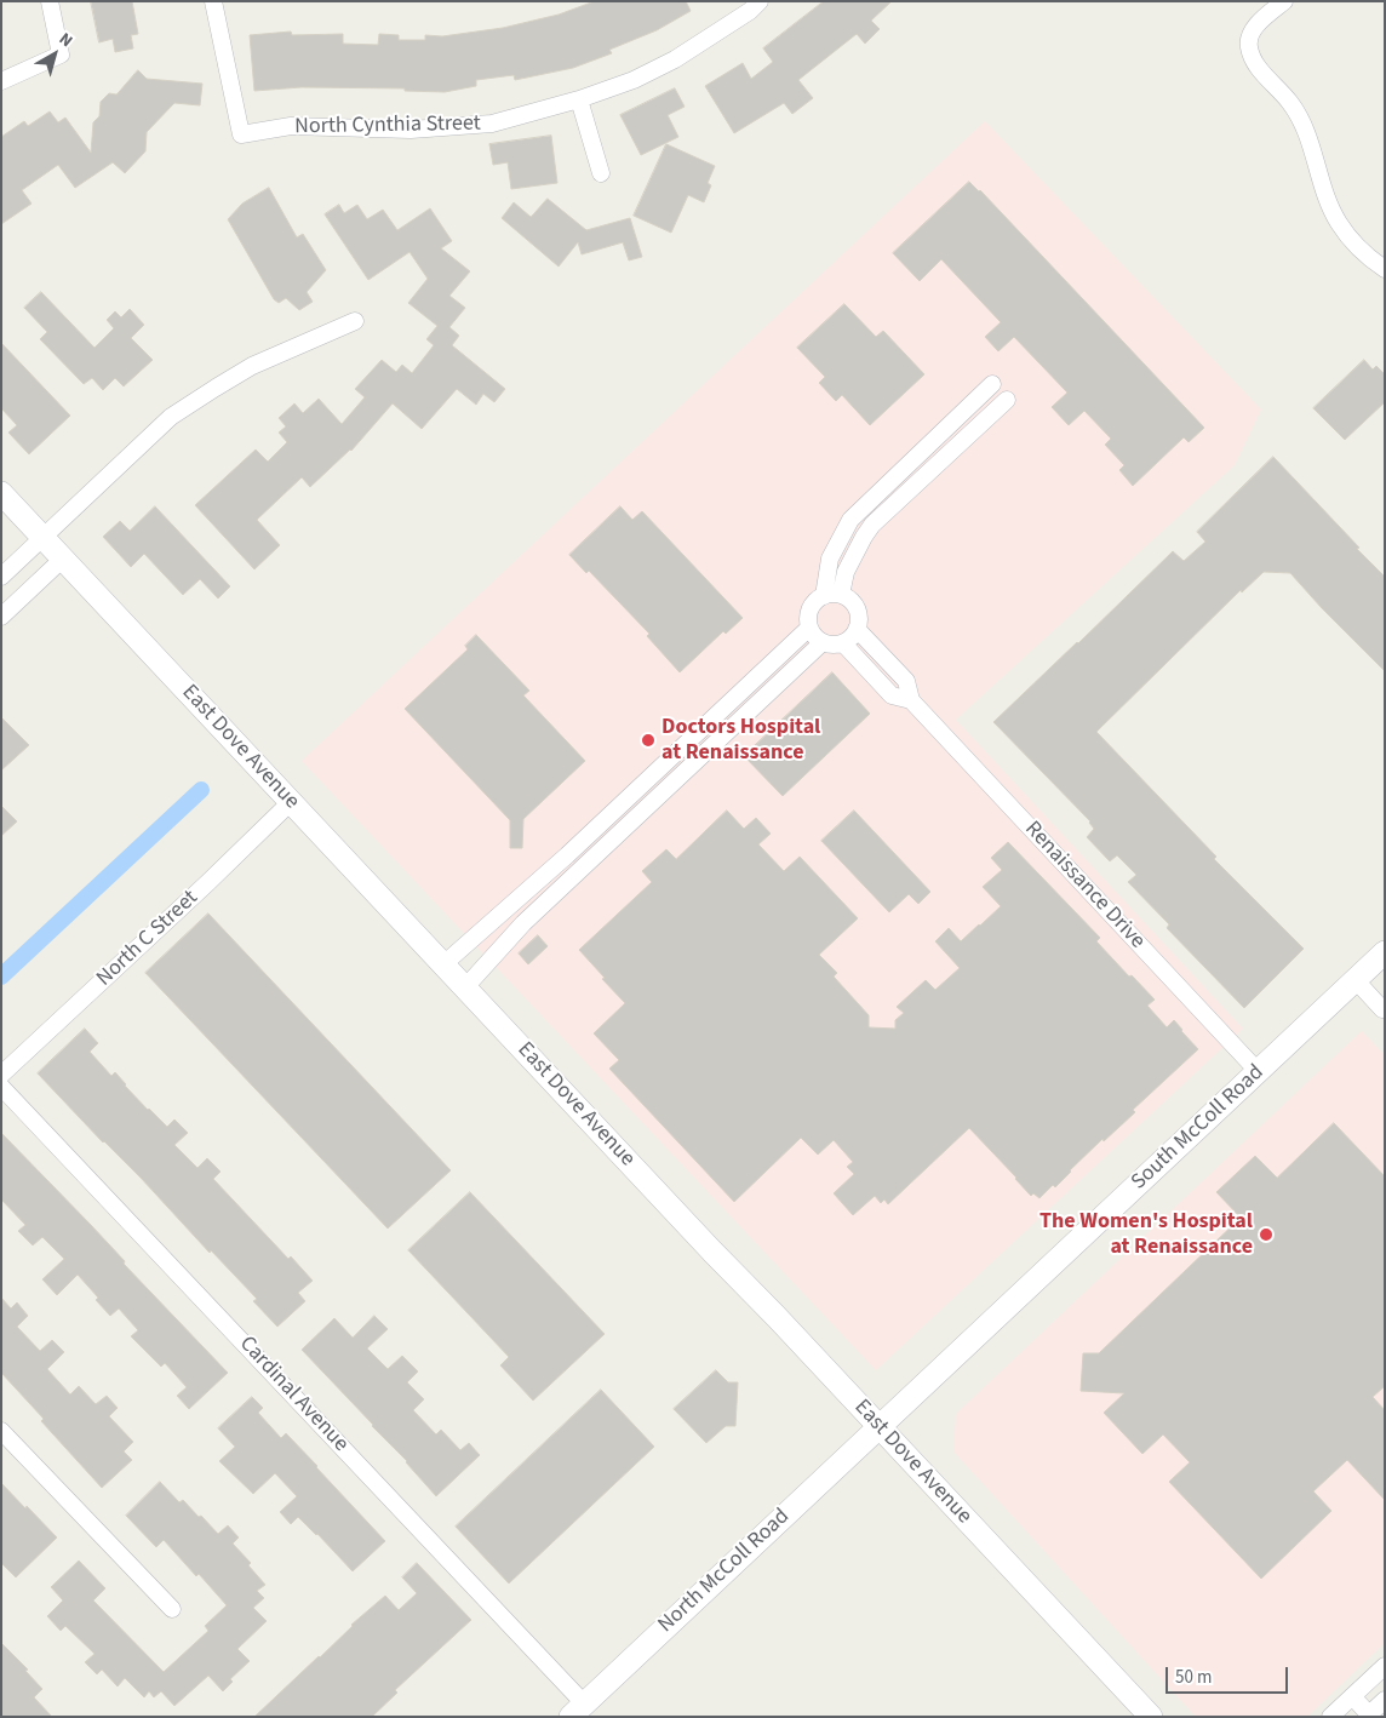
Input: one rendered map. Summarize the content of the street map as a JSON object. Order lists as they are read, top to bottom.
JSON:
{
  "streets": {
    "main road": ["East Dove Avenue", "South McColl Road", "North McColl Road"],
    "street": [
      "North Cynthia Street",
      "Renaissance Drive",
      "North C Street",
      "Cardinal Avenue"
    ]
  },
  "crossings": [
    ["East Dove Avenue", "North C Street"],
    ["East Dove Avenue", "South McColl Road"],
    ["East Dove Avenue", "North McColl Road"],
    ["Renaissance Drive", "South McColl Road"],
    ["South McColl Road", "North McColl Road"],
    ["Cardinal Avenue", "North McColl Road"]
  ],
  "places": ["Doctors Hospital at Renaissance", "The Women's Hospital at Renaissance"],
  "scale_bar": "50 m",
  "north": "top right"
}
